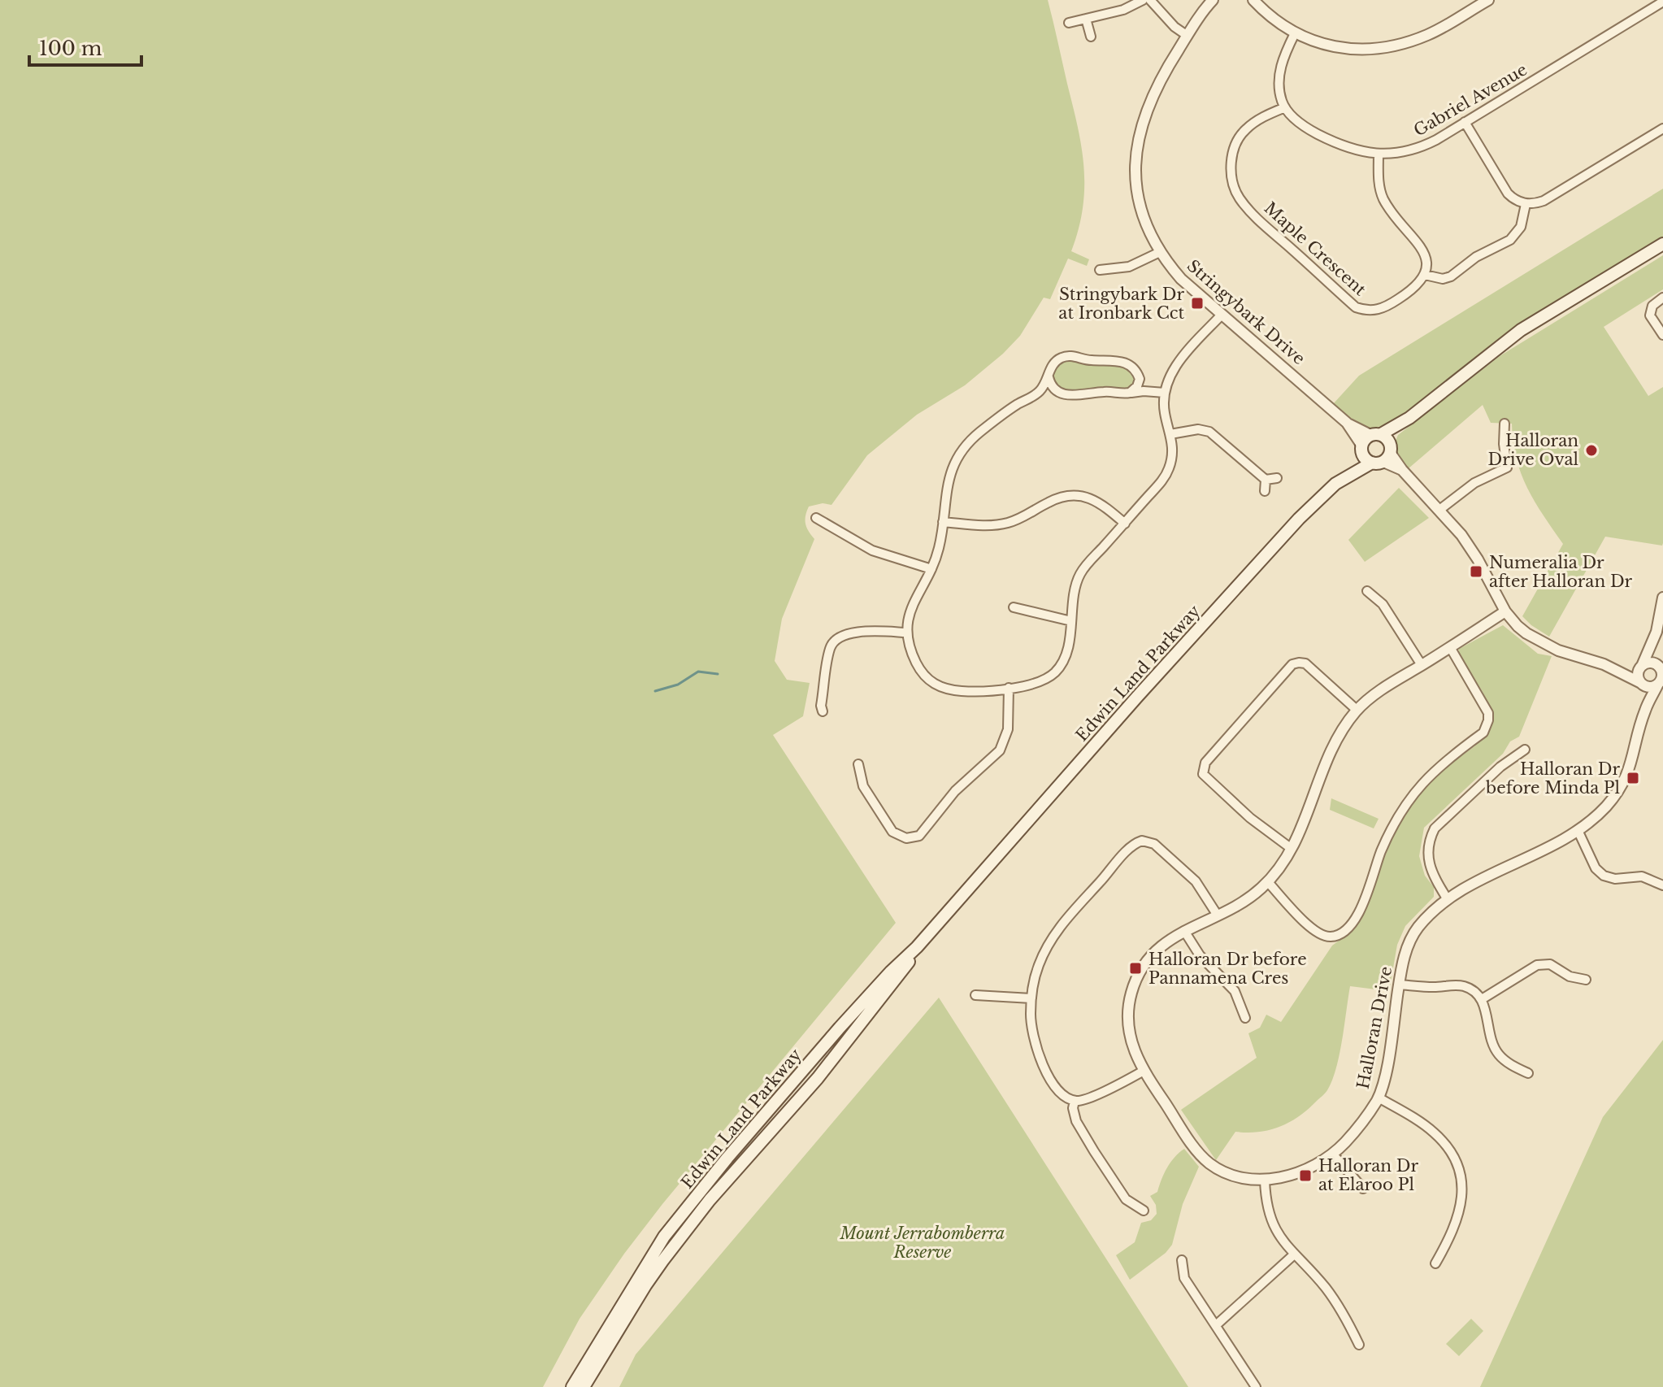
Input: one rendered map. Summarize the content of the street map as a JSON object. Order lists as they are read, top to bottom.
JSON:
{
  "streets": {
    "main road": ["Edwin Land Parkway"],
    "street": [
      "Gabriel Avenue",
      "Maple Crescent",
      "Stringybark Drive",
      "Halloran Drive"
    ]
  },
  "crossings": [
    ["Gabriel Avenue", "Maple Crescent"],
    ["Stringybark Drive", "Edwin Land Parkway"]
  ],
  "parks": ["Mount Jerrabomberra Reserve"],
  "places": {
    "transit": [
      "Stringybark Dr at Ironbark Cct",
      "Numeralia Dr after Halloran Dr",
      "Halloran Dr before Minda Pl",
      "Halloran Dr before Pannamena Cres",
      "Halloran Dr at Elaroo Pl"
    ],
    "other": ["Halloran Drive Oval"]
  },
  "scale_bar": "100 m"
}
